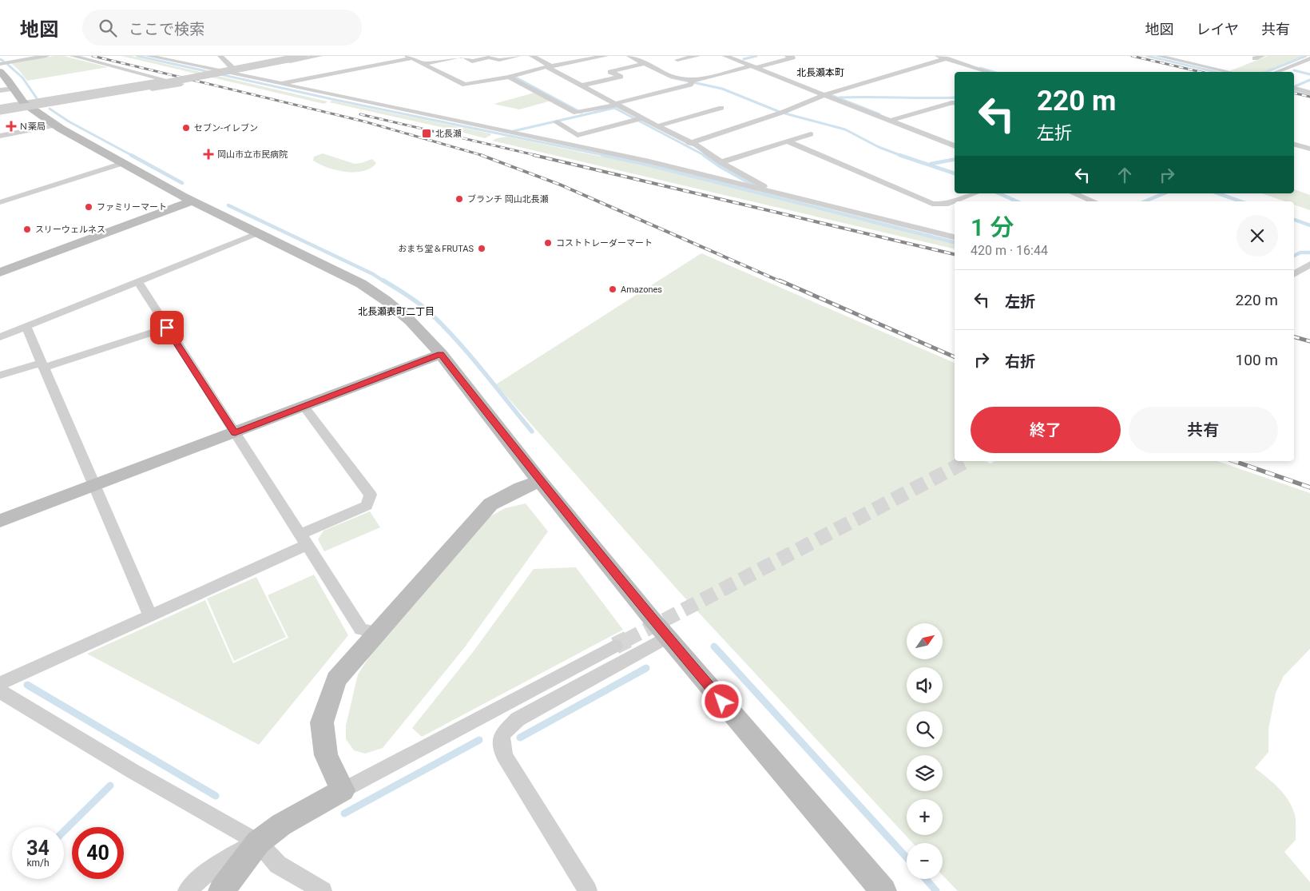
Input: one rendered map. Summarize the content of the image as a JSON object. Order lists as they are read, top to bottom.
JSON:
{
  "districts": ["北長瀬本町", "北長瀬表町二丁目"],
  "places": {
    "health": ["Ｎ薬局", "岡山市立市民病院"],
    "other": [
      "セブン-イレブン",
      "ブランチ 岡山北長瀬",
      "ファミリーマート",
      "スリーウェルネス",
      "コストトレーダーマート",
      "おまち堂＆FRUTAS",
      "Amazones"
    ],
    "transit": ["北長瀬"]
  },
  "north": "top right",
  "page": {
    "header": "地図",
    "search": "ここで検索",
    "nav": ["地図", "レイヤ", "共有"],
    "turn": ["220 m", "左折"],
    "heading": ["1 分", "420 m · 16:44"],
    "list": [
      {
        "name": "左折",
        "value": "220 m"
      },
      {
        "name": "右折",
        "value": "100 m"
      }
    ],
    "buttons": ["終了", "共有"],
    "map_buttons": ["+", "−"],
    "speed": "34 km/h",
    "limit": "40"
  }
}
